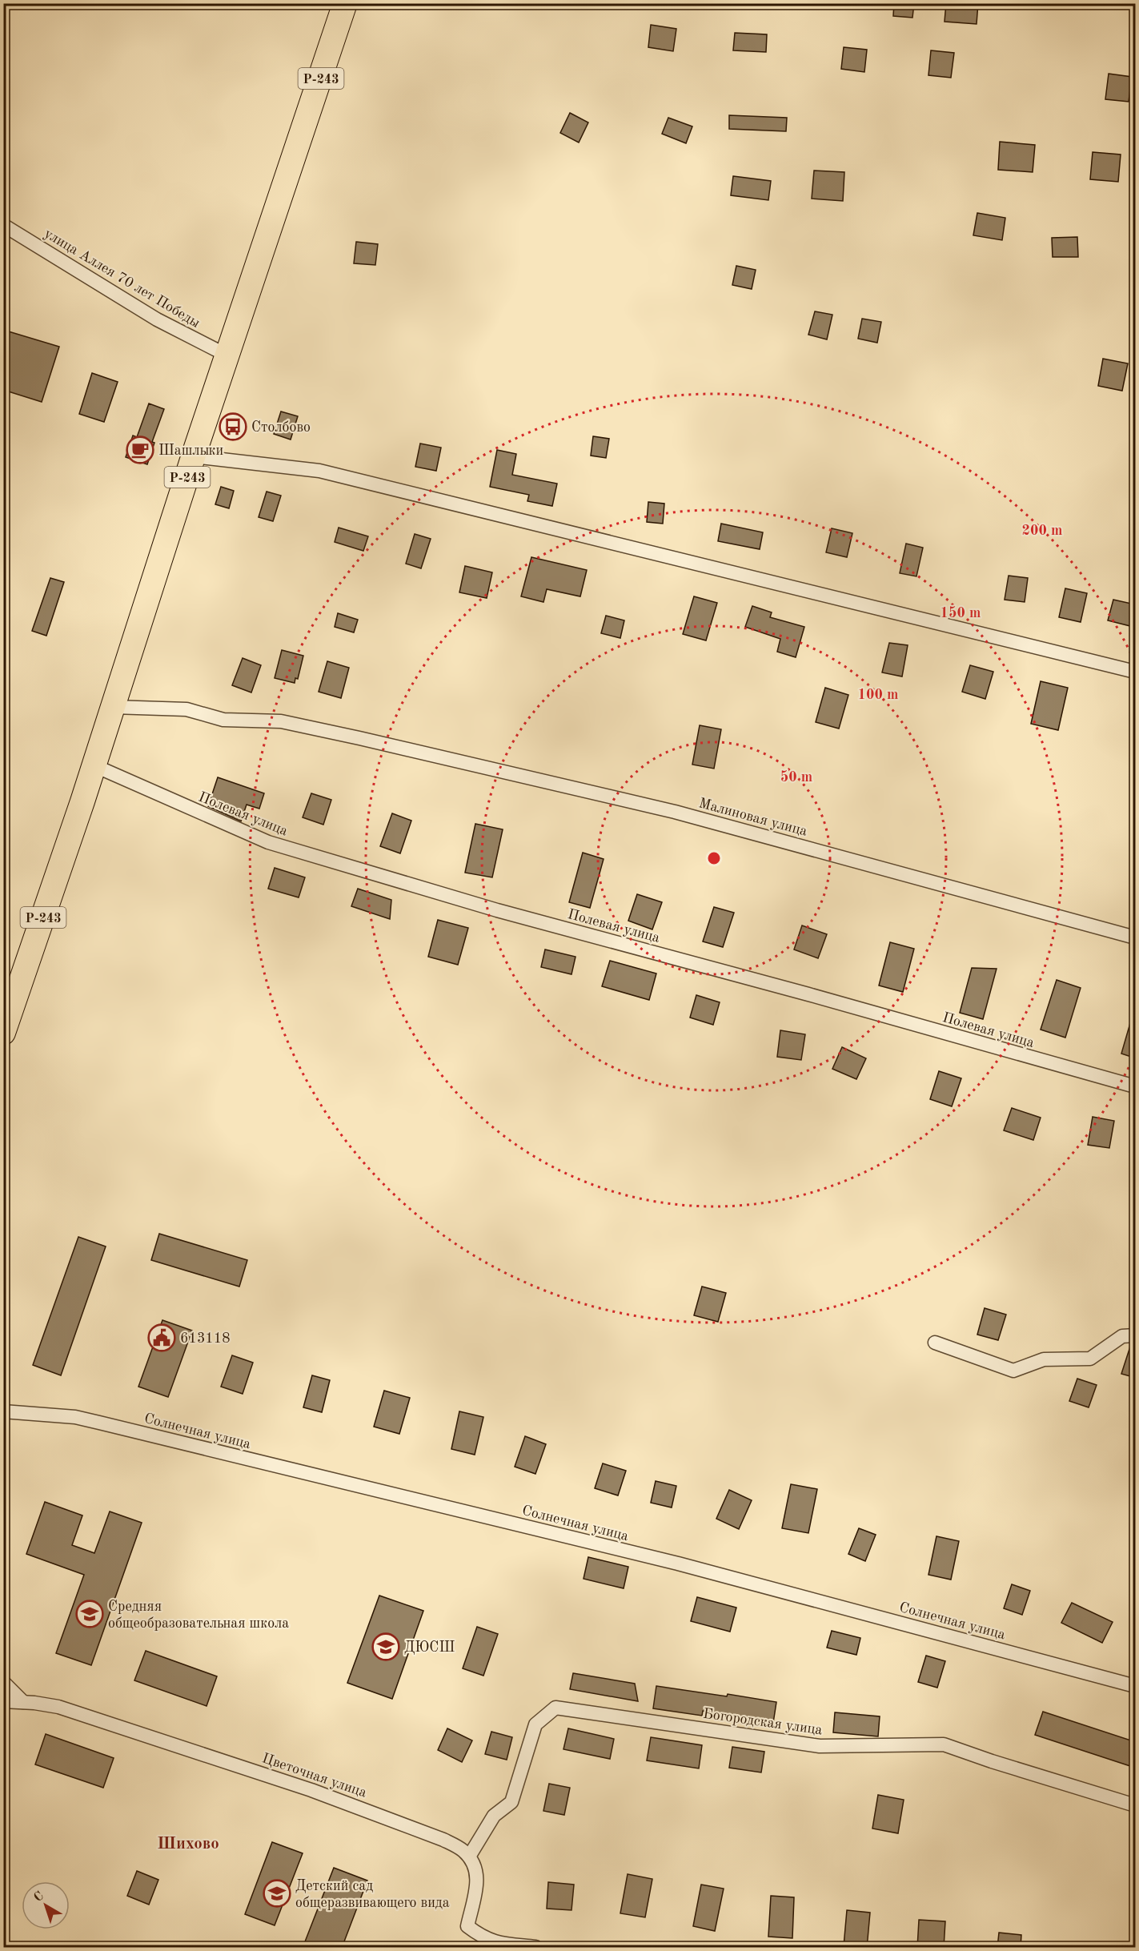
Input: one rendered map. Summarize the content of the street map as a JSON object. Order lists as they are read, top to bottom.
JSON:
{
  "streets": {
    "highway": ["Р-243"],
    "street": [
      "улица Аллея 70 лет Победы",
      "Полевая улица",
      "Малиновая улица",
      "Солнечная улица",
      "Богородская улица",
      "Цветочная улица"
    ]
  },
  "crossings": [
    ["Р-243", "улица Аллея 70 лет Победы"],
    ["Р-243", "Полевая улица"],
    ["Р-243", "Малиновая улица"],
    ["Богородская улица", "Цветочная улица"]
  ],
  "districts": ["Шихово"],
  "places": {
    "bus stop": ["Столбово"],
    "cafe": ["Шашлыки"],
    "public building": ["613118"],
    "school or university": ["Средняя общеобразовательная школа", "ДЮСШ", "Детский сад общеразвивающего вида"]
  },
  "north": "top left",
  "rings": [
    "200 m",
    "150 m",
    "100 m",
    "50 m"
  ]
}
